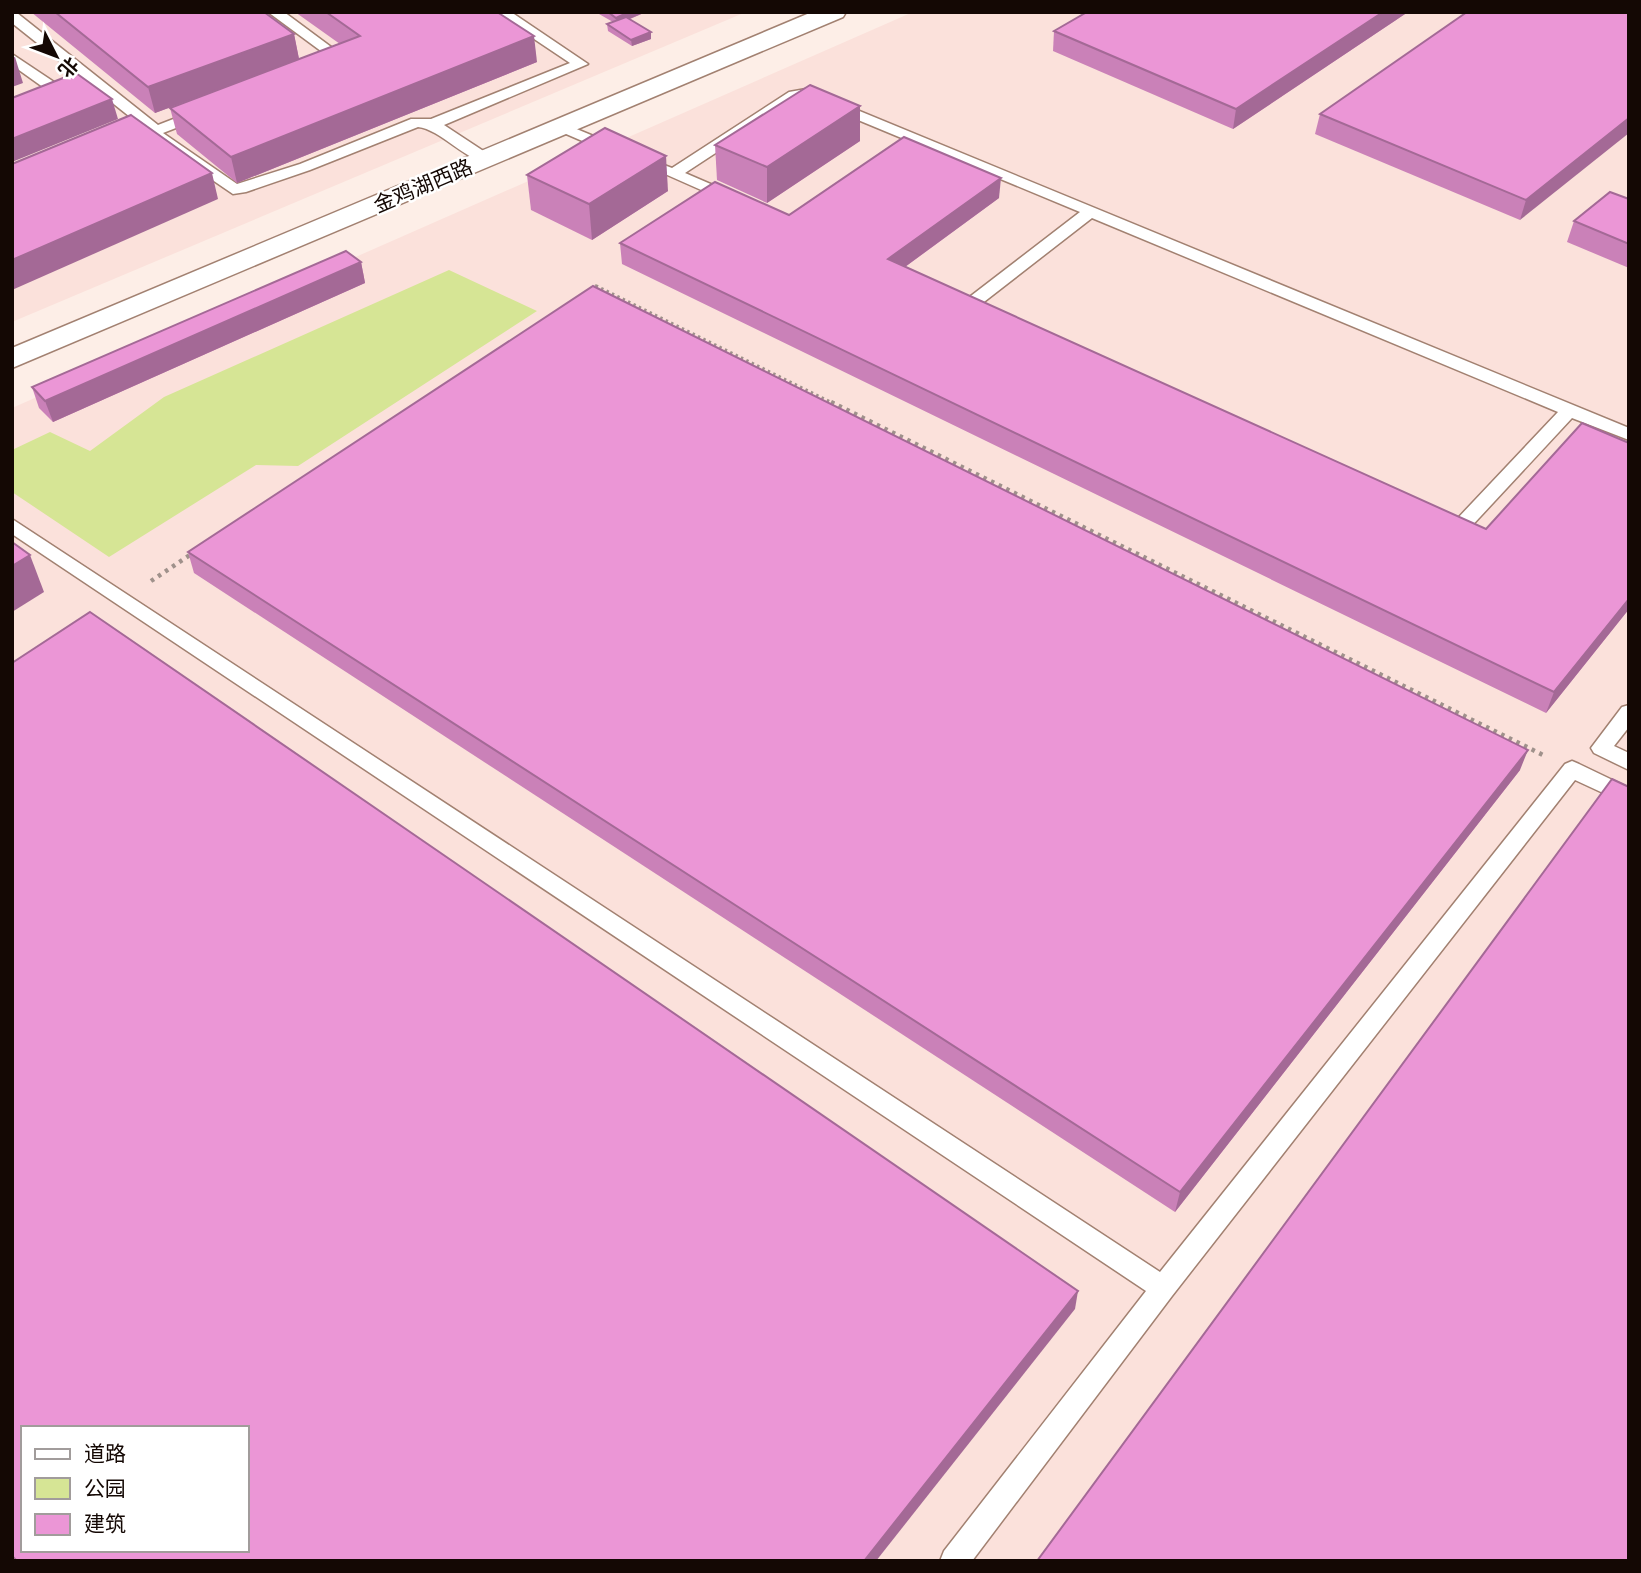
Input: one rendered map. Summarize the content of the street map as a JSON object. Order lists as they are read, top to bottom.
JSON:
{
  "streets": {
    "street": ["金鸡湖西路"]
  },
  "legend": ["道路", "公园", "建筑"],
  "north": "bottom right"
}
